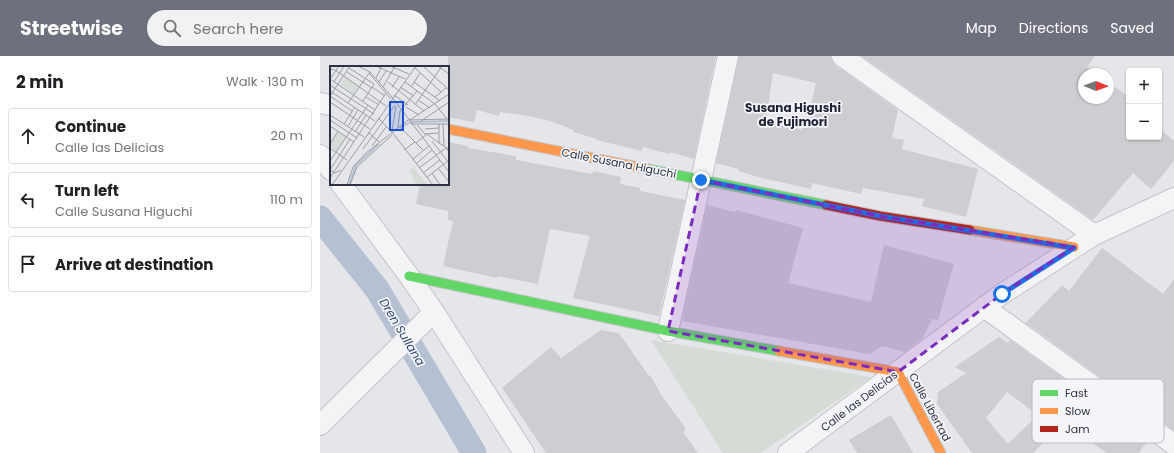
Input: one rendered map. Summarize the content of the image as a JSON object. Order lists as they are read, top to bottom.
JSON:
{
  "streets": {
    "street": ["Calle Susana Higuchi", "Calle las Delicias", "Calle Libertad"]
  },
  "crossings": [
    ["Calle Susana Higuchi", "Calle las Delicias"],
    ["Calle las Delicias", "Calle Libertad"]
  ],
  "districts": ["Susana Higushi de Fujimori"],
  "water": ["Dren Sullana"],
  "legend": ["Fast", "Slow", "Jam"],
  "north": "right",
  "page": {
    "header": "Streetwise",
    "search": "Search here",
    "nav": ["Map", "Directions", "Saved"],
    "heading": ["2 min", "Walk · 130 m"],
    "map_buttons": ["+", "−"],
    "list": [
      ["Continue", "Calle las Delicias", "20 m"],
      ["Turn left", "Calle Susana Higuchi", "110 m"],
      "Arrive at destination"
    ]
  }
}
